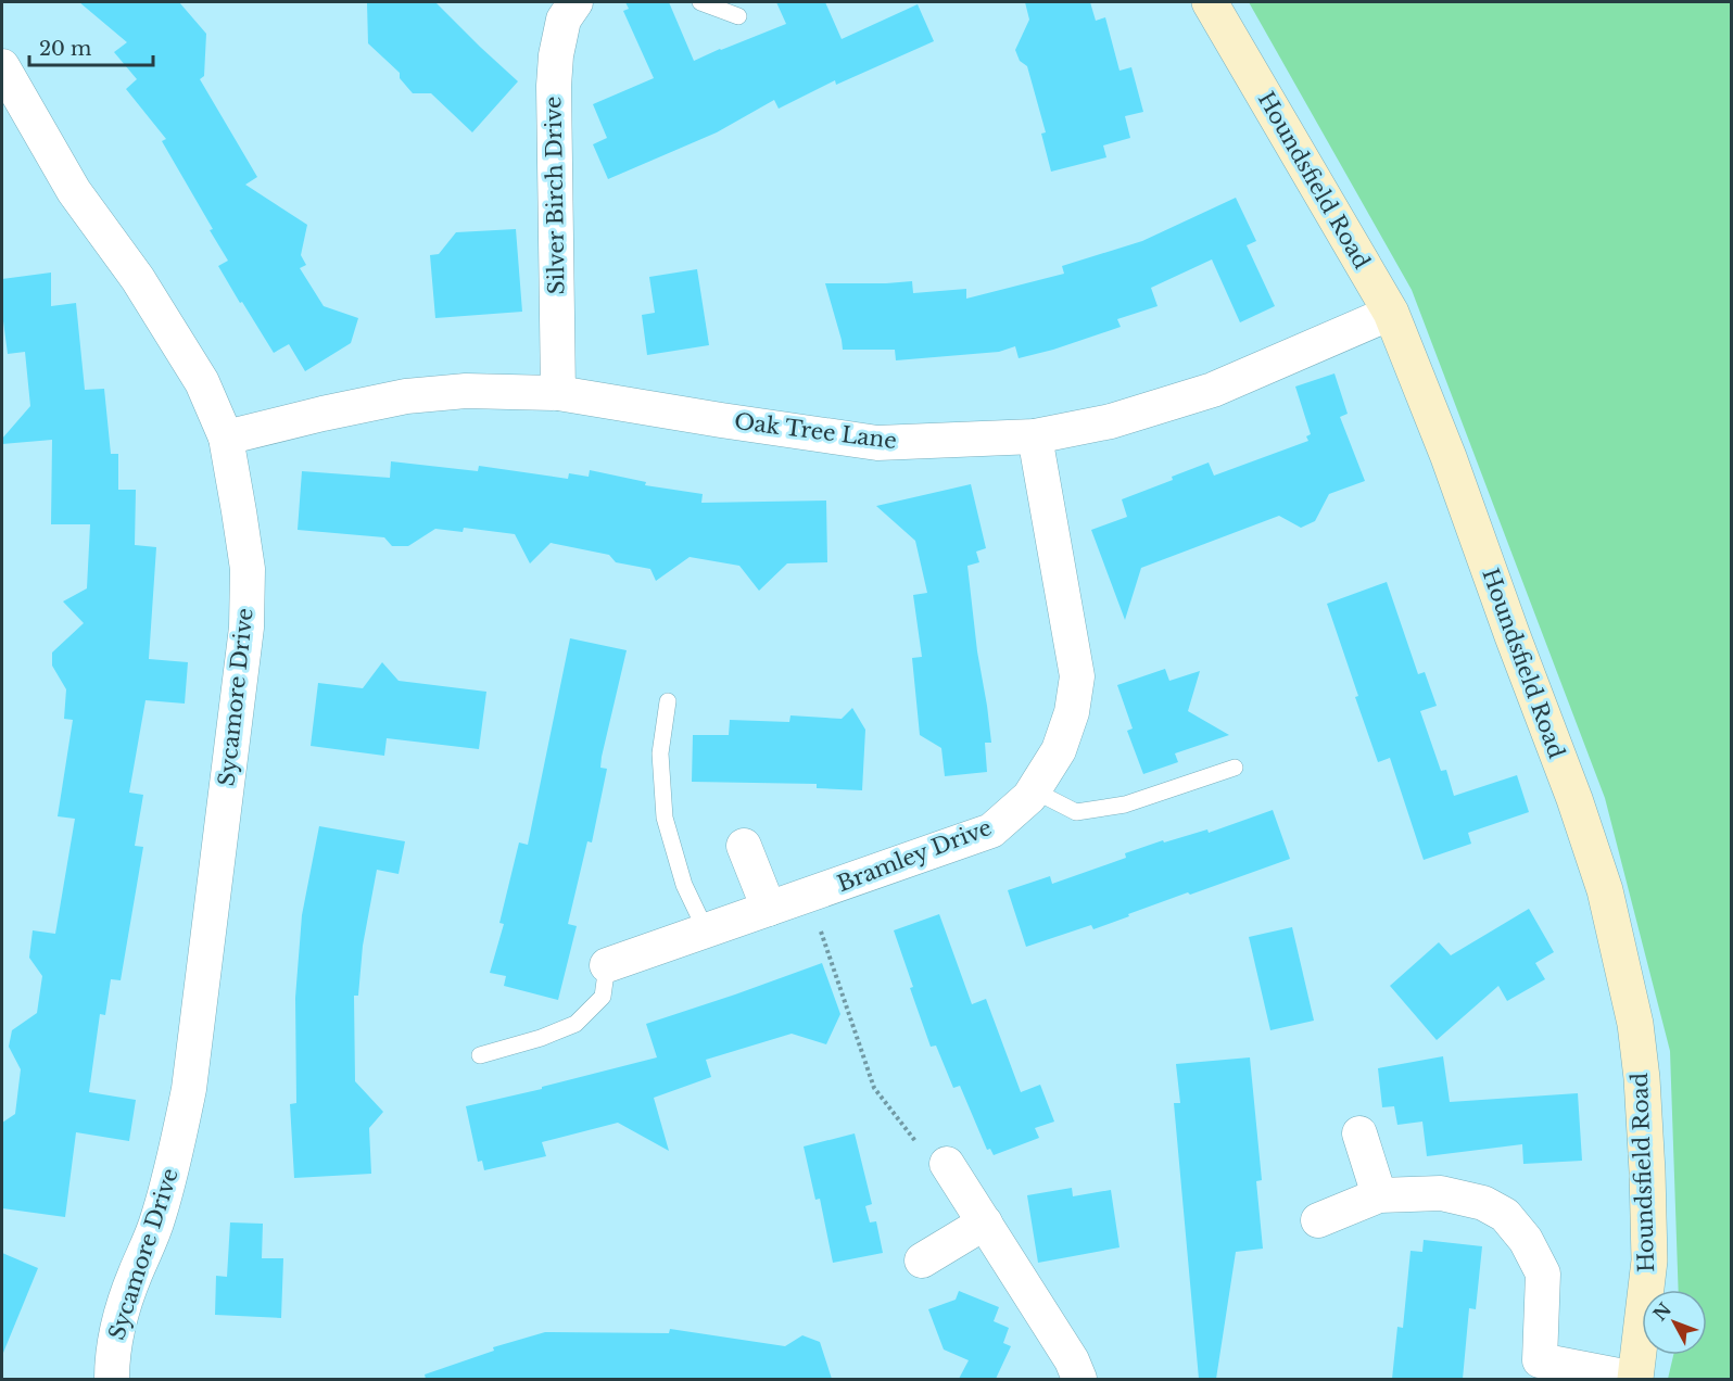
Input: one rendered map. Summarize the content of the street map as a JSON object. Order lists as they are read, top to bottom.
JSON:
{
  "streets": {
    "street": [
      "Houndsfield Road",
      "Silver Birch Drive",
      "Oak Tree Lane",
      "Sycamore Drive",
      "Bramley Drive"
    ]
  },
  "crossings": [
    ["Houndsfield Road", "Oak Tree Lane"],
    ["Silver Birch Drive", "Oak Tree Lane"],
    ["Oak Tree Lane", "Sycamore Drive"],
    ["Oak Tree Lane", "Bramley Drive"]
  ],
  "scale_bar": "20 m",
  "north": "top left"
}
